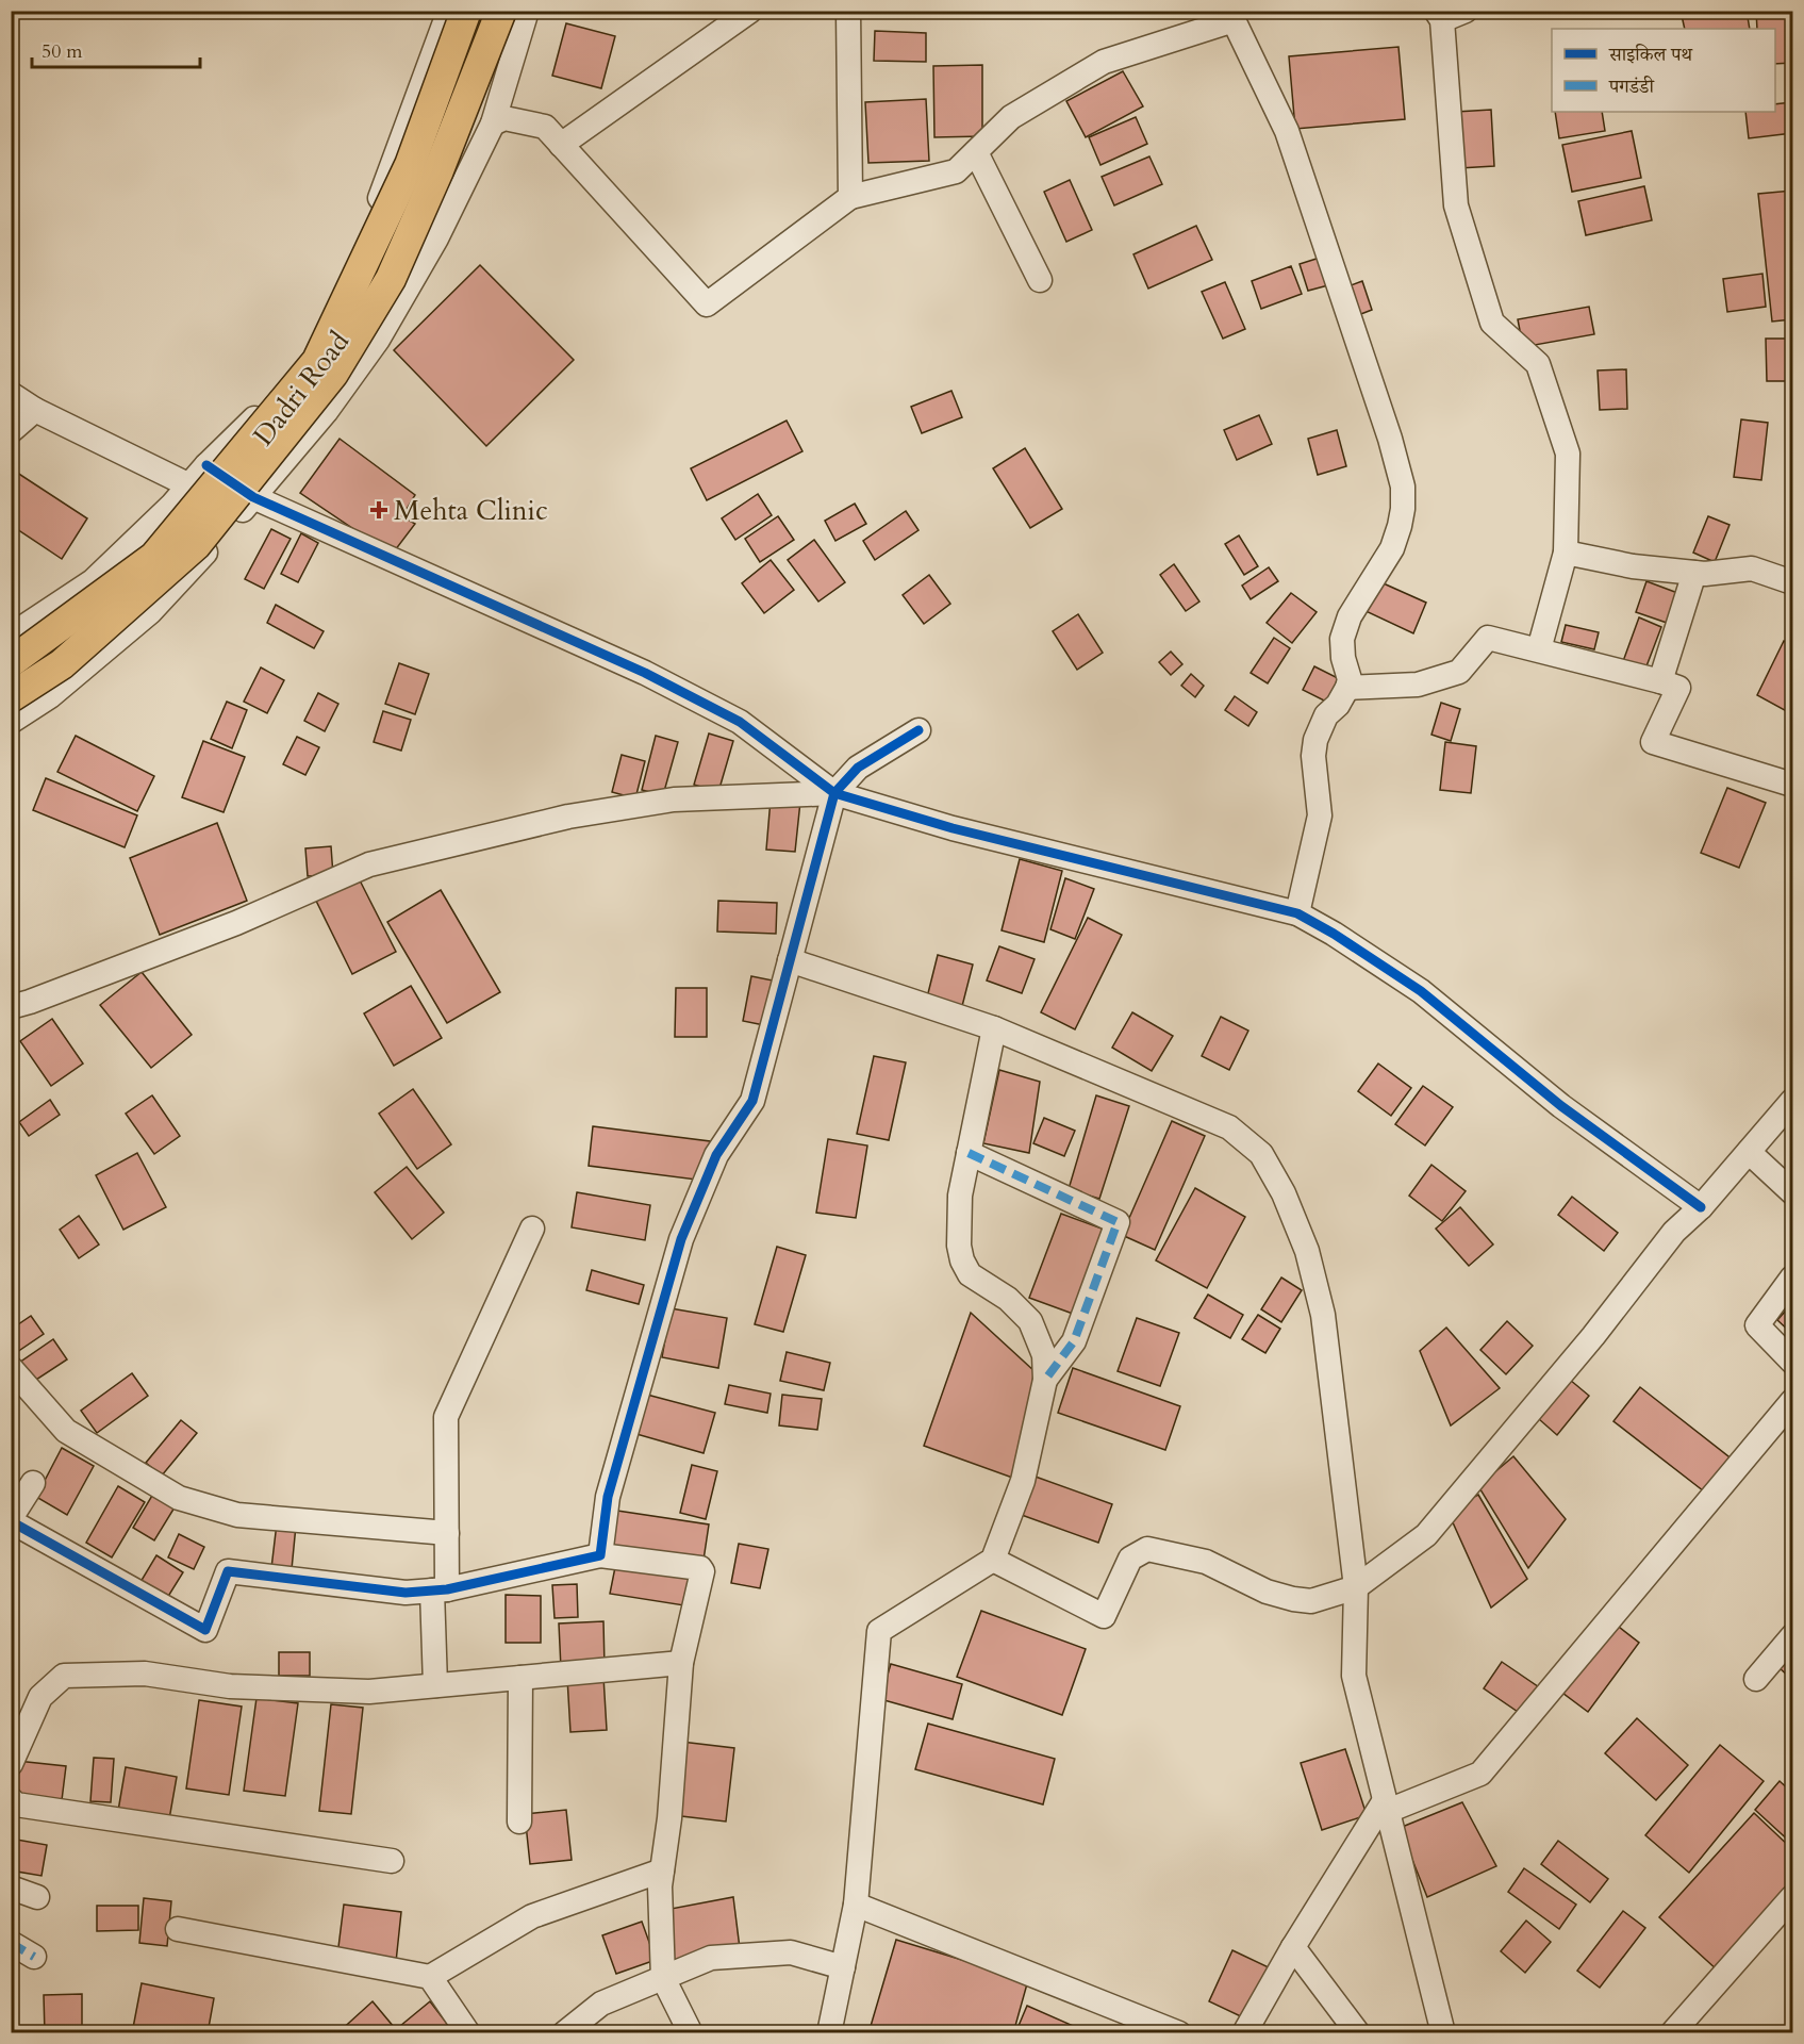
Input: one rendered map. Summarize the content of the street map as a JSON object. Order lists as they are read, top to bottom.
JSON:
{
  "streets": {
    "street": ["Dadri Road"]
  },
  "places": {
    "health": ["Mehta Clinic"]
  },
  "legend": ["साइकिल पथ", "पगडंडी"],
  "scale_bar": "50 m"
}
